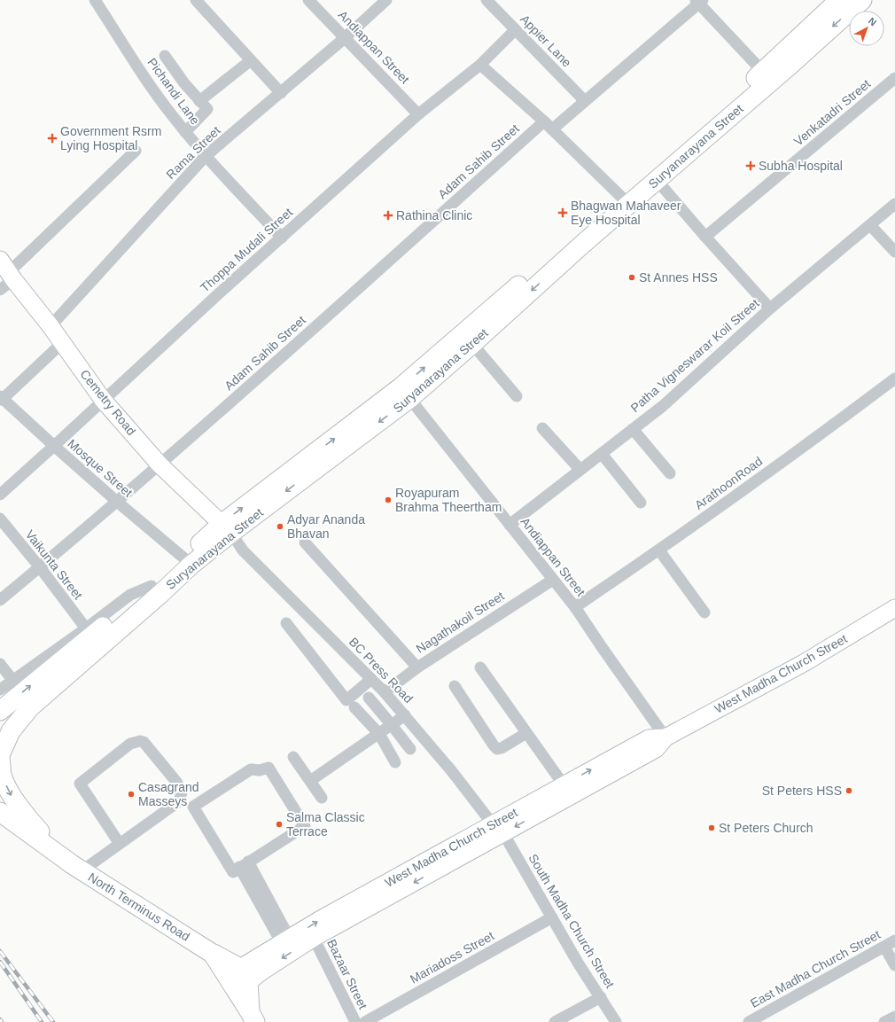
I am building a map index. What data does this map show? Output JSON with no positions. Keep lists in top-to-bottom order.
{
  "streets": {
    "main road": [
      "Suryanarayana Street",
      "Cemetry Road",
      "West Madha Church Street",
      "North Terminus Road"
    ],
    "street": [
      "Appier Lane",
      "Andiappan Street",
      "Pichandi Lane",
      "Venkatadri Street",
      "Rama Street",
      "Adam Sahib Street",
      "Thoppa Mudali Street",
      "Patha Vigneswarar Koil Street",
      "Mosque Street",
      "ArathoonRoad",
      "Vaikunta Street",
      "Nagathakoil Street",
      "BC Press Road",
      "South Madha Church Street",
      "Mariadoss Street",
      "East Madha Church Street",
      "Bazaar Street"
    ]
  },
  "crossings": [
    ["Appier Lane", "Adam Sahib Street"],
    ["Appier Lane", "Thoppa Mudali Street"],
    ["Andiappan Street", "Suryanarayana Street"],
    ["Andiappan Street", "Rama Street"],
    ["Andiappan Street", "Thoppa Mudali Street"],
    ["Andiappan Street", "Patha Vigneswarar Koil Street"],
    ["Andiappan Street", "ArathoonRoad"],
    ["Andiappan Street", "Nagathakoil Street"],
    ["Andiappan Street", "West Madha Church Street"],
    ["Pichandi Lane", "Rama Street"],
    ["Pichandi Lane", "Thoppa Mudali Street"],
    ["Suryanarayana Street", "Cemetry Road"],
    ["Suryanarayana Street", "Mosque Street"],
    ["Suryanarayana Street", "BC Press Road"],
    ["Rama Street", "Cemetry Road"],
    ["Adam Sahib Street", "Cemetry Road"],
    ["Adam Sahib Street", "Mosque Street"],
    ["Adam Sahib Street", "Vaikunta Street"],
    ["Thoppa Mudali Street", "Cemetry Road"],
    ["Thoppa Mudali Street", "Mosque Street"],
    ["Cemetry Road", "BC Press Road"],
    ["Nagathakoil Street", "BC Press Road"],
    ["BC Press Road", "West Madha Church Street"],
    ["BC Press Road", "South Madha Church Street"],
    ["West Madha Church Street", "South Madha Church Street"],
    ["West Madha Church Street", "Bazaar Street"],
    ["South Madha Church Street", "Mariadoss Street"]
  ],
  "places": {
    "health": [
      "Government Rsrm Lying Hospital",
      "Subha Hospital",
      "Bhagwan Mahaveer Eye Hospital",
      "Rathina Clinic"
    ],
    "other": [
      "St Annes HSS",
      "Royapuram Brahma Theertham",
      "Adyar Ananda Bhavan",
      "St Peters HSS",
      "Casagrand Masseys",
      "Salma Classic Terrace",
      "St Peters Church"
    ]
  },
  "north": "top right"
}
